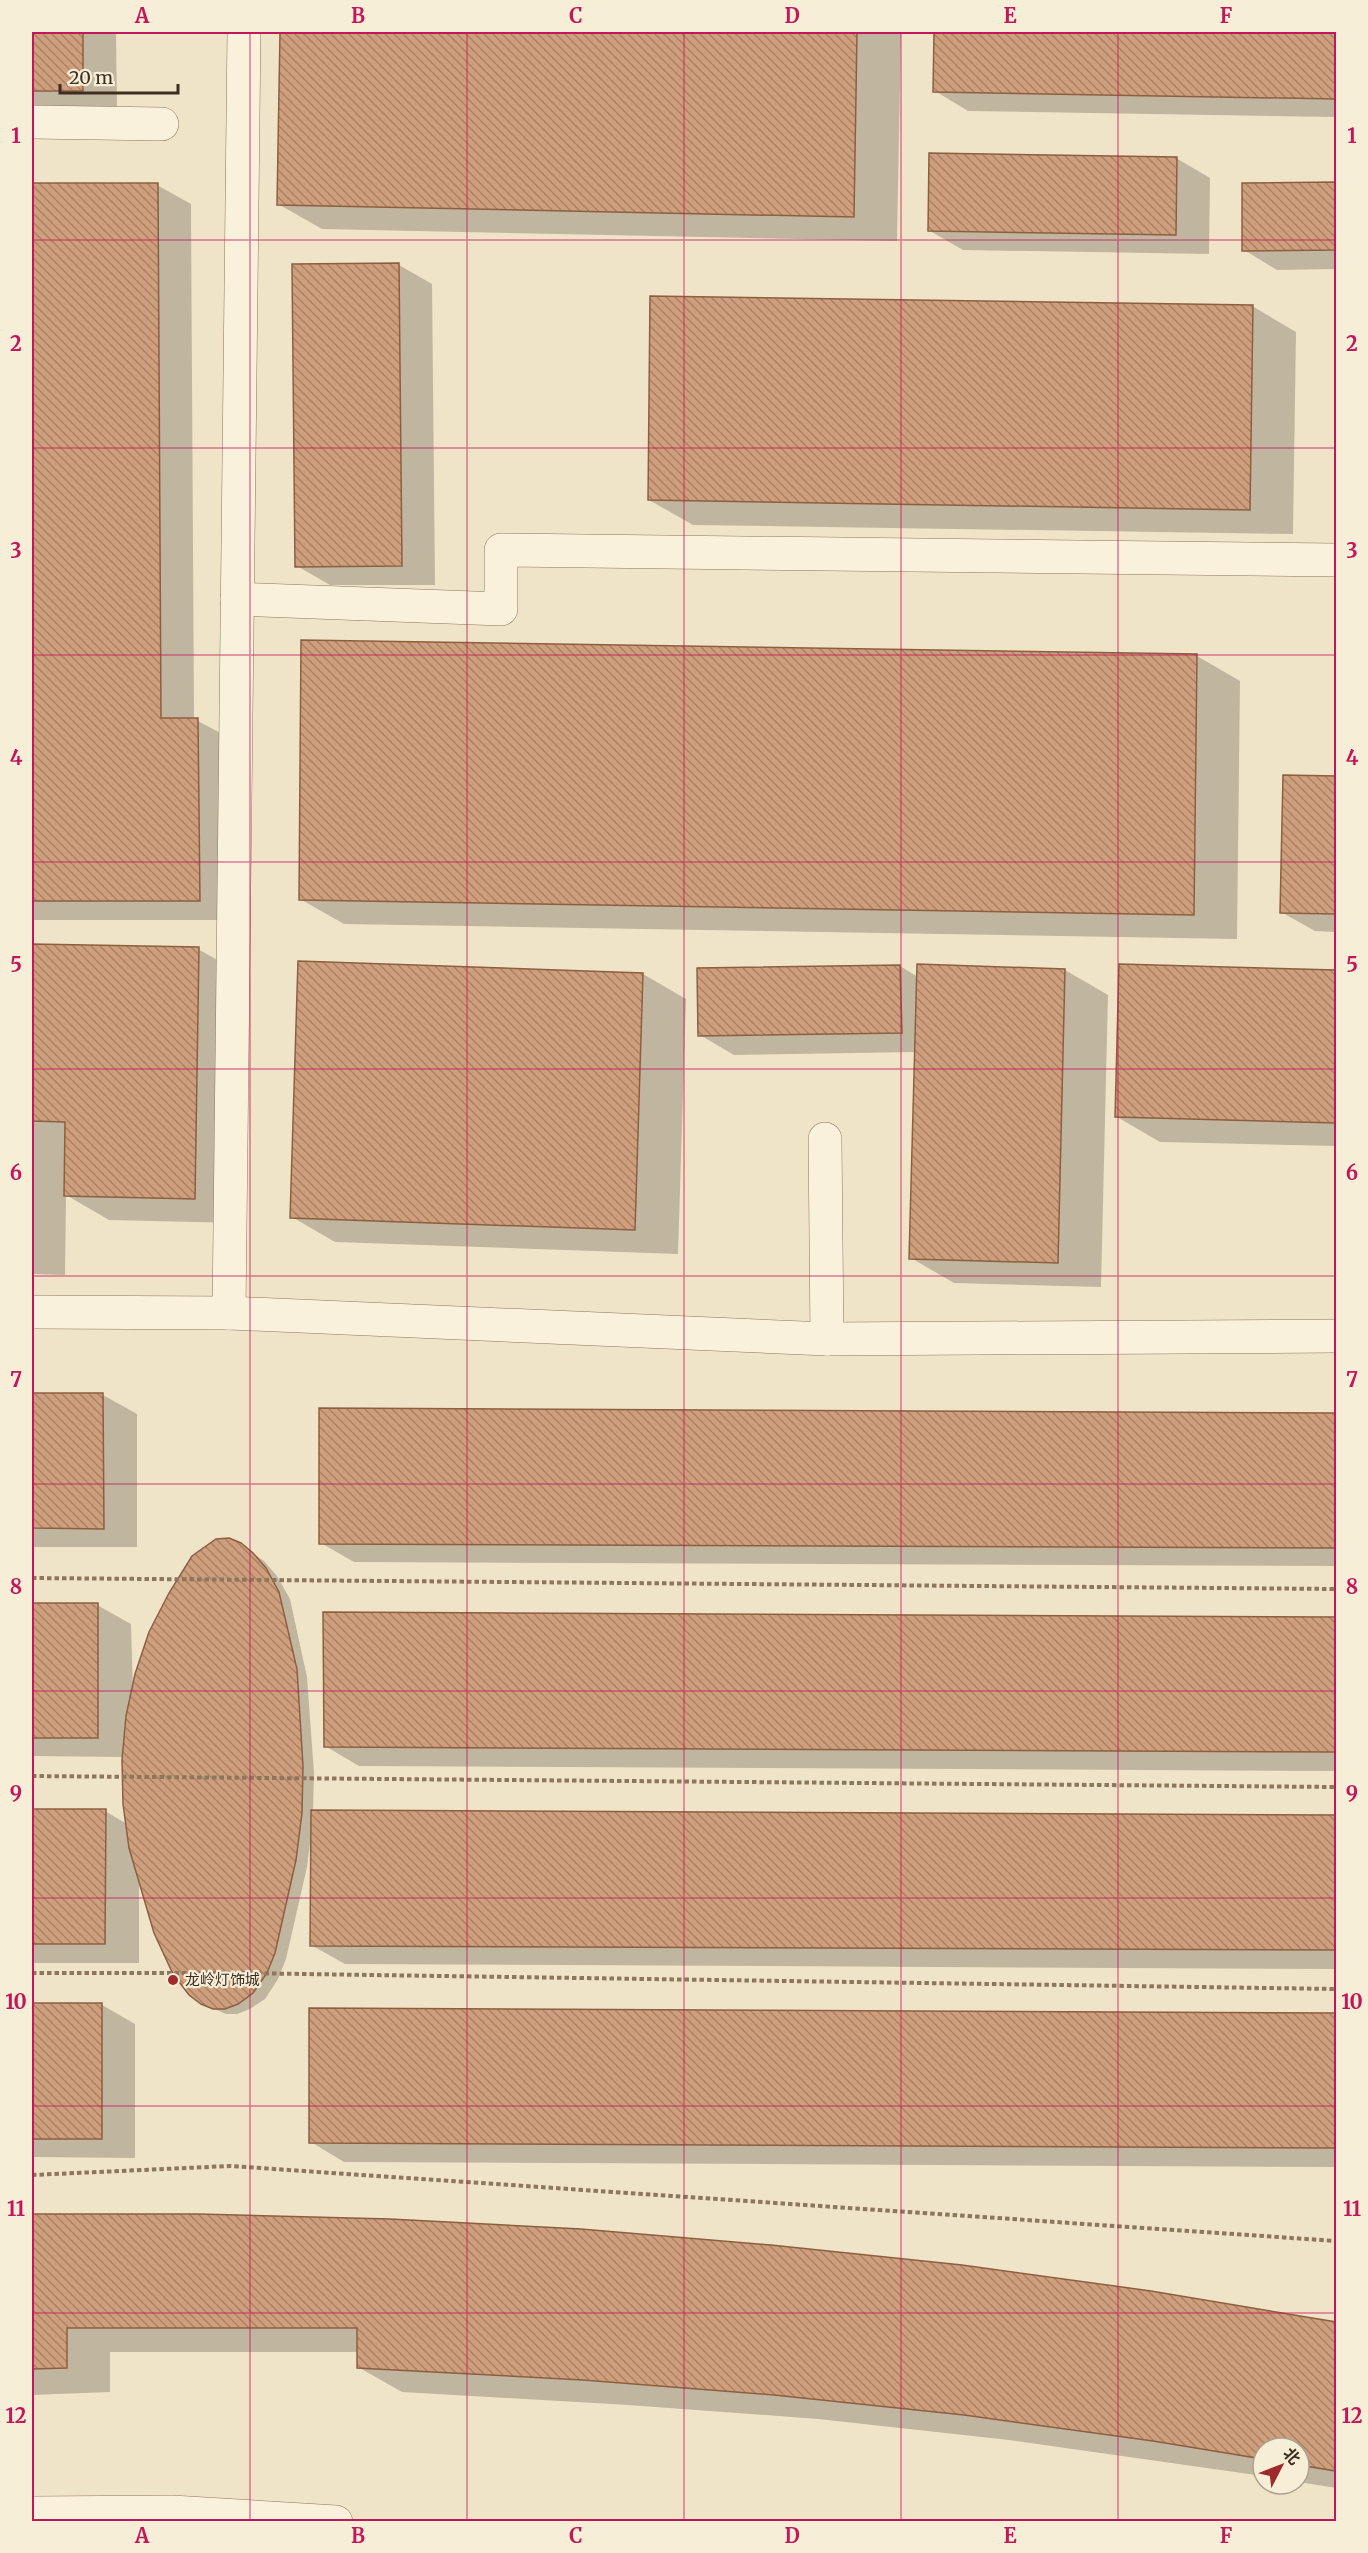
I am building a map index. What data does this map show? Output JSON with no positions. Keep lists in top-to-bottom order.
{
  "places": ["龙岭灯饰城"],
  "scale_bar": "20 m",
  "north": "top right",
  "grid": {
    "columns": [
      "A",
      "B",
      "C",
      "D",
      "E",
      "F"
    ],
    "rows": [
      "1",
      "2",
      "3",
      "4",
      "5",
      "6",
      "7",
      "8",
      "9",
      "10",
      "11",
      "12"
    ]
  }
}
